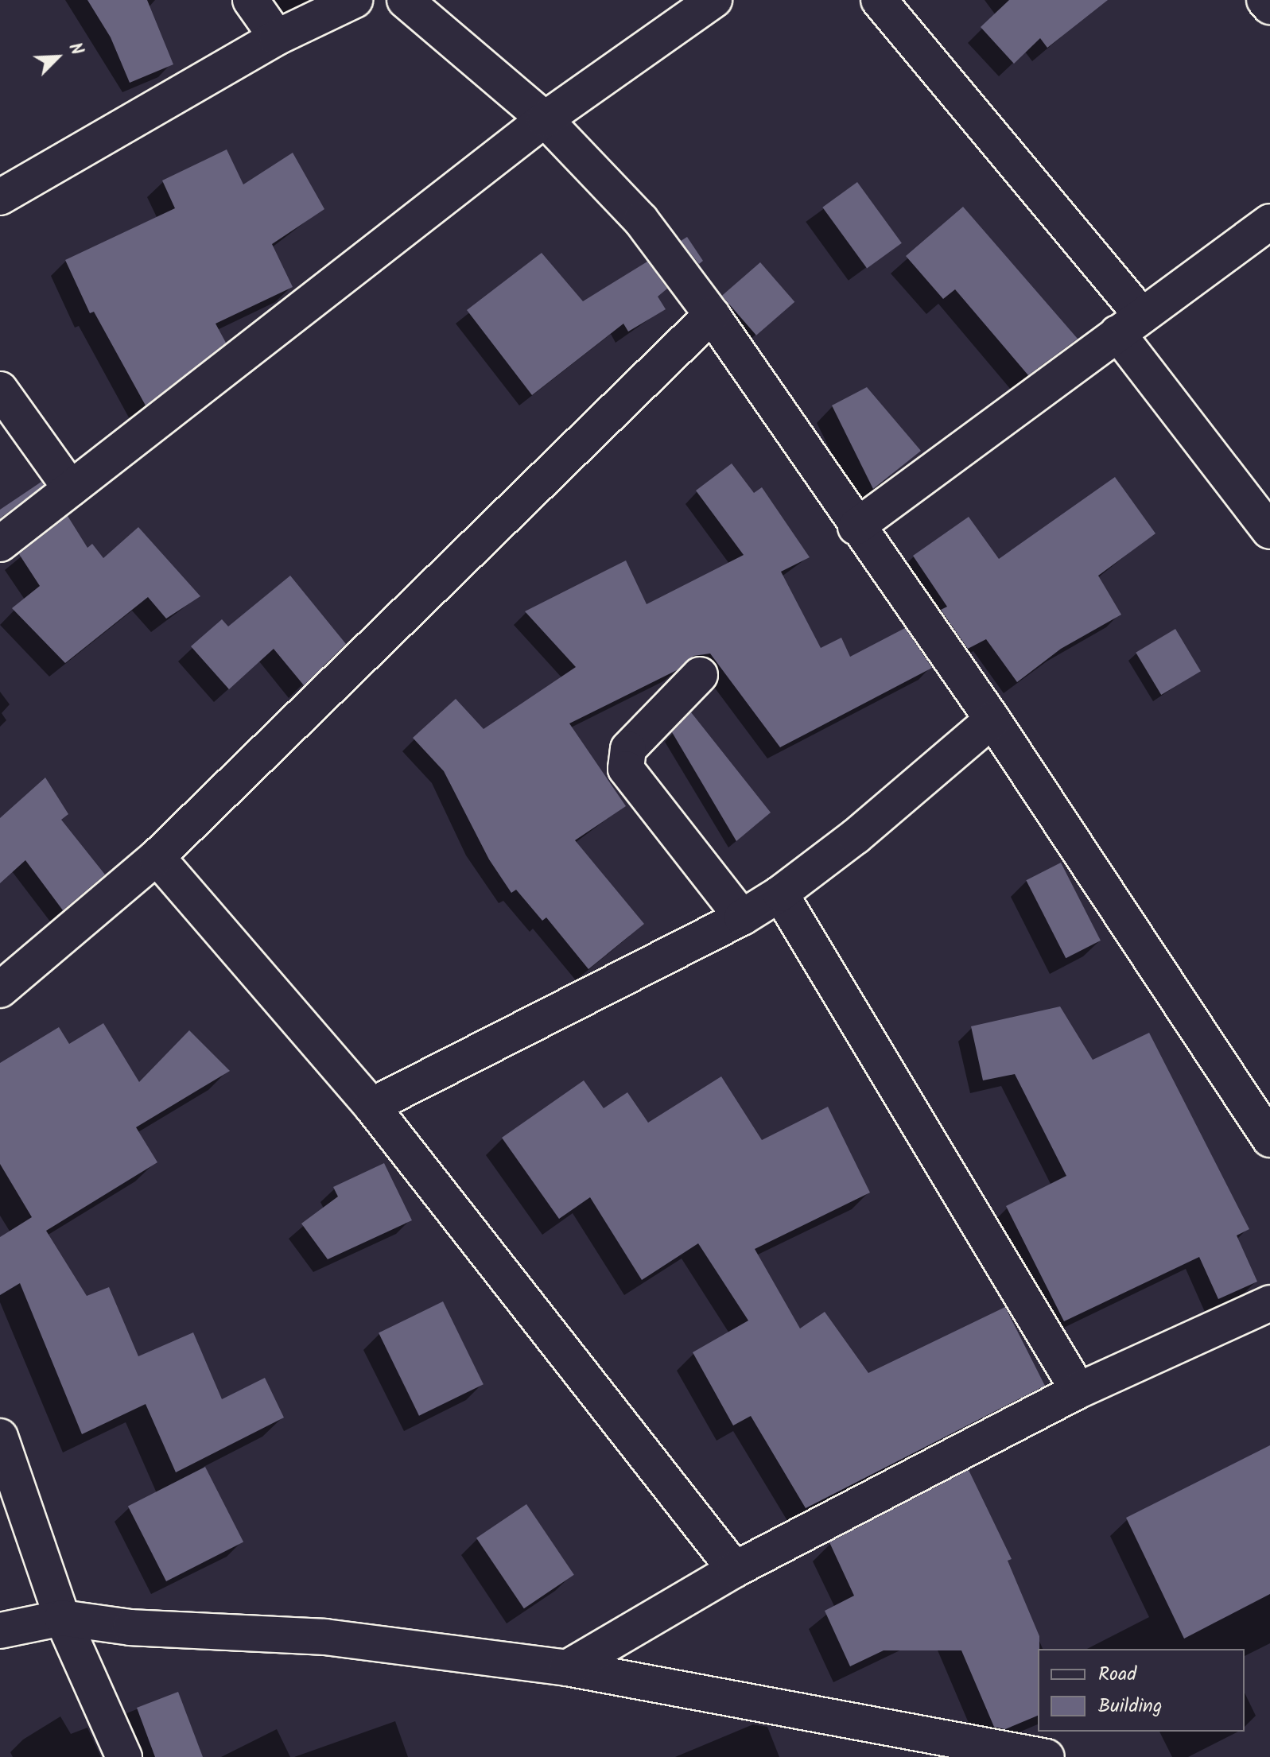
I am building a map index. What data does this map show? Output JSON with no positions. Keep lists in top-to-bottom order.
{
  "legend": ["Road", "Building"],
  "north": "top right"
}
